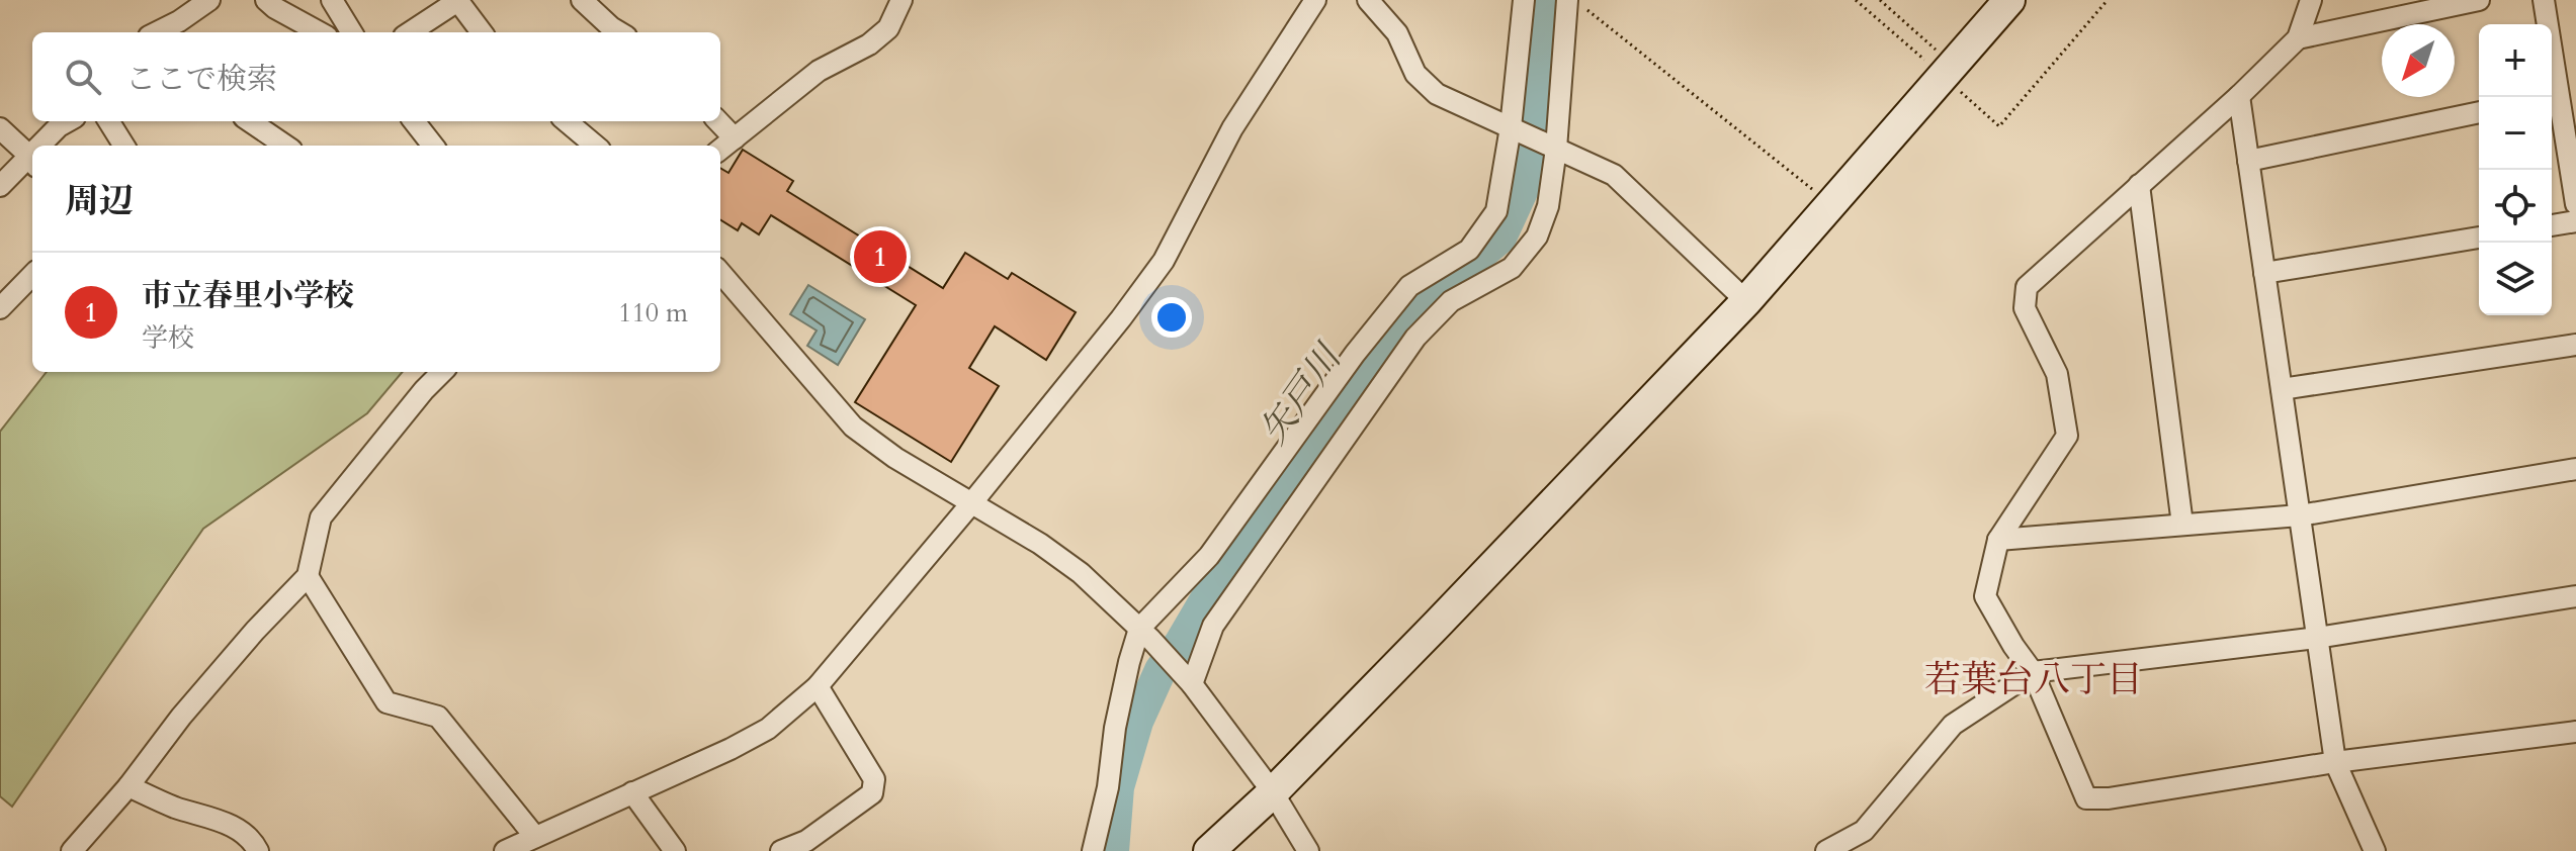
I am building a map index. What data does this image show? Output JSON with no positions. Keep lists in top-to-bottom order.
{
  "districts": ["若葉台八丁目"],
  "water": ["矢戸川"],
  "north": "bottom left",
  "page": {
    "map_buttons": ["+", "−"],
    "search": "ここで検索",
    "heading": "周辺",
    "pins": "1",
    "list": [
      {
        "mark": "1",
        "name": "市立春里小学校",
        "note": "学校",
        "value": "110 m"
      }
    ]
  }
}
